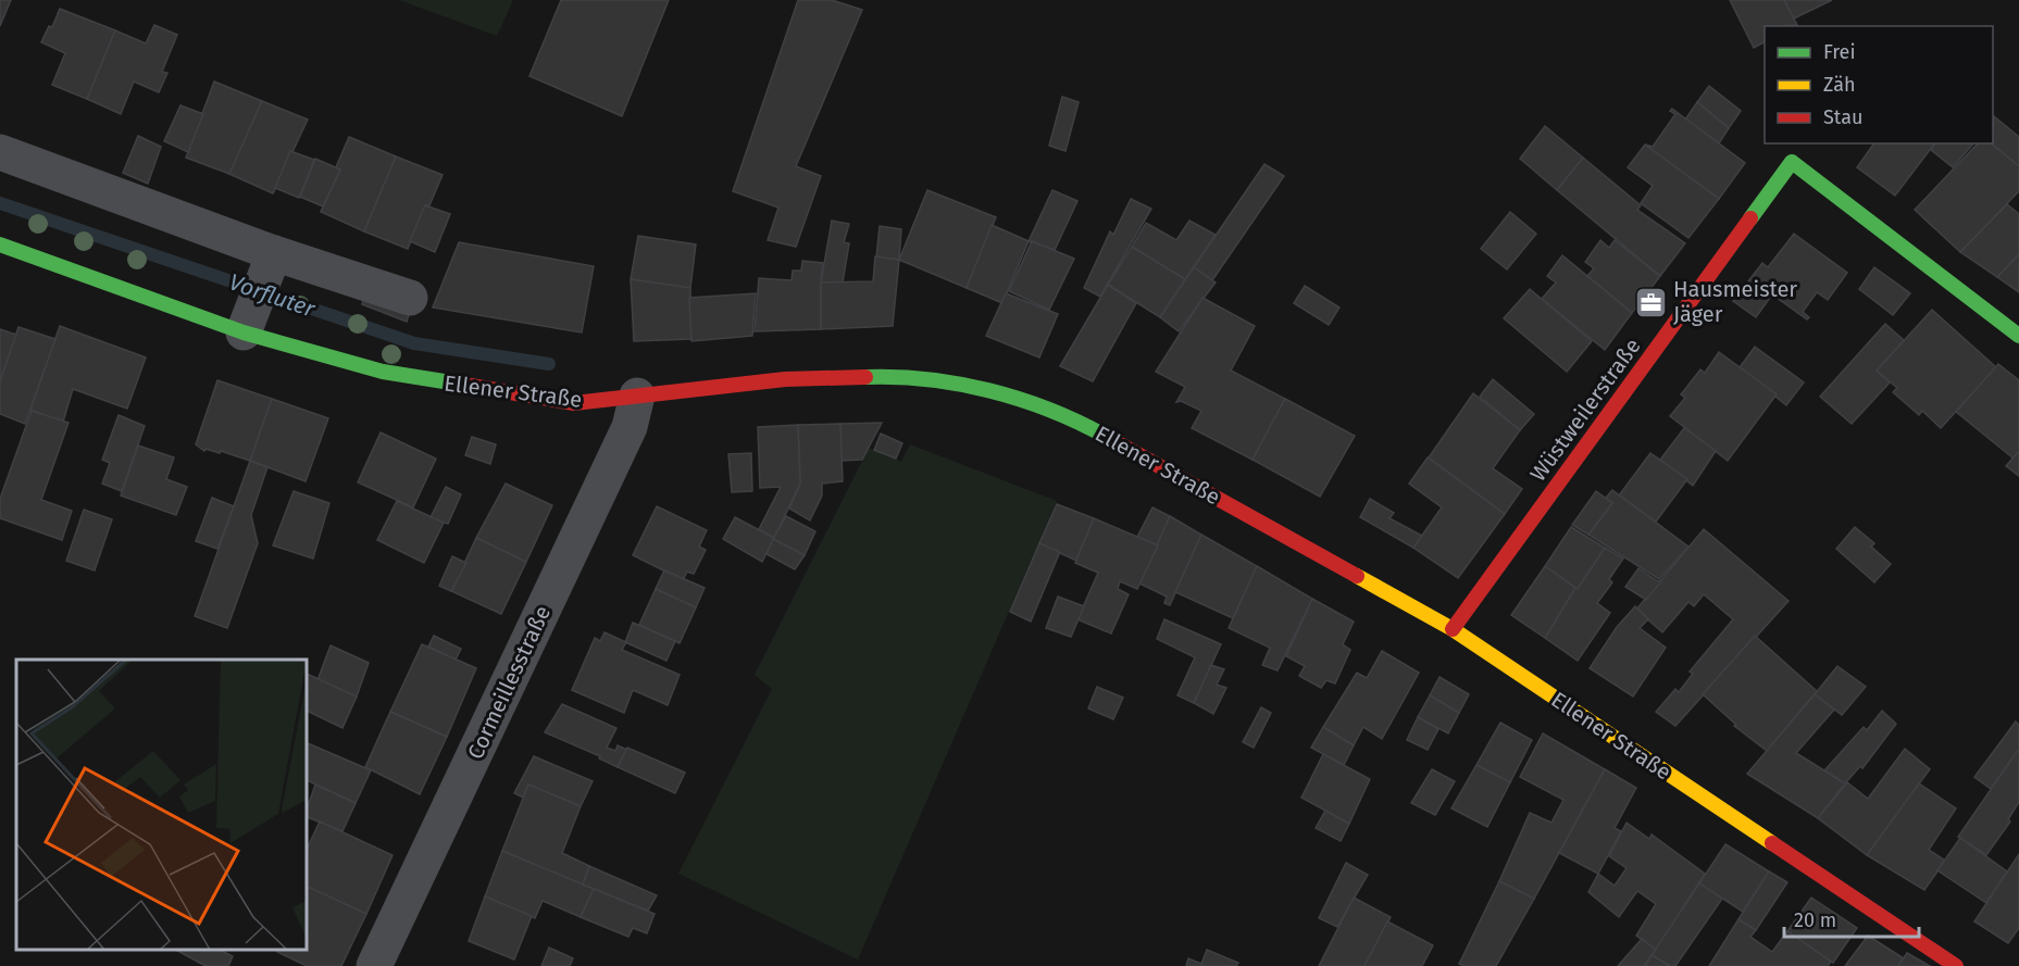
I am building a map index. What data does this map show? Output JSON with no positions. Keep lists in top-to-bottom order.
{
  "streets": {
    "street": ["Ellener Straße", "Wüstweilerstraße", "Cormeillesstraße"]
  },
  "crossings": [
    ["Ellener Straße", "Wüstweilerstraße"],
    ["Ellener Straße", "Cormeillesstraße"]
  ],
  "water": ["Vorfluter"],
  "places": {
    "office": ["Hausmeister Jäger"]
  },
  "legend": ["Frei", "Zäh", "Stau"],
  "scale_bar": "20 m"
}
